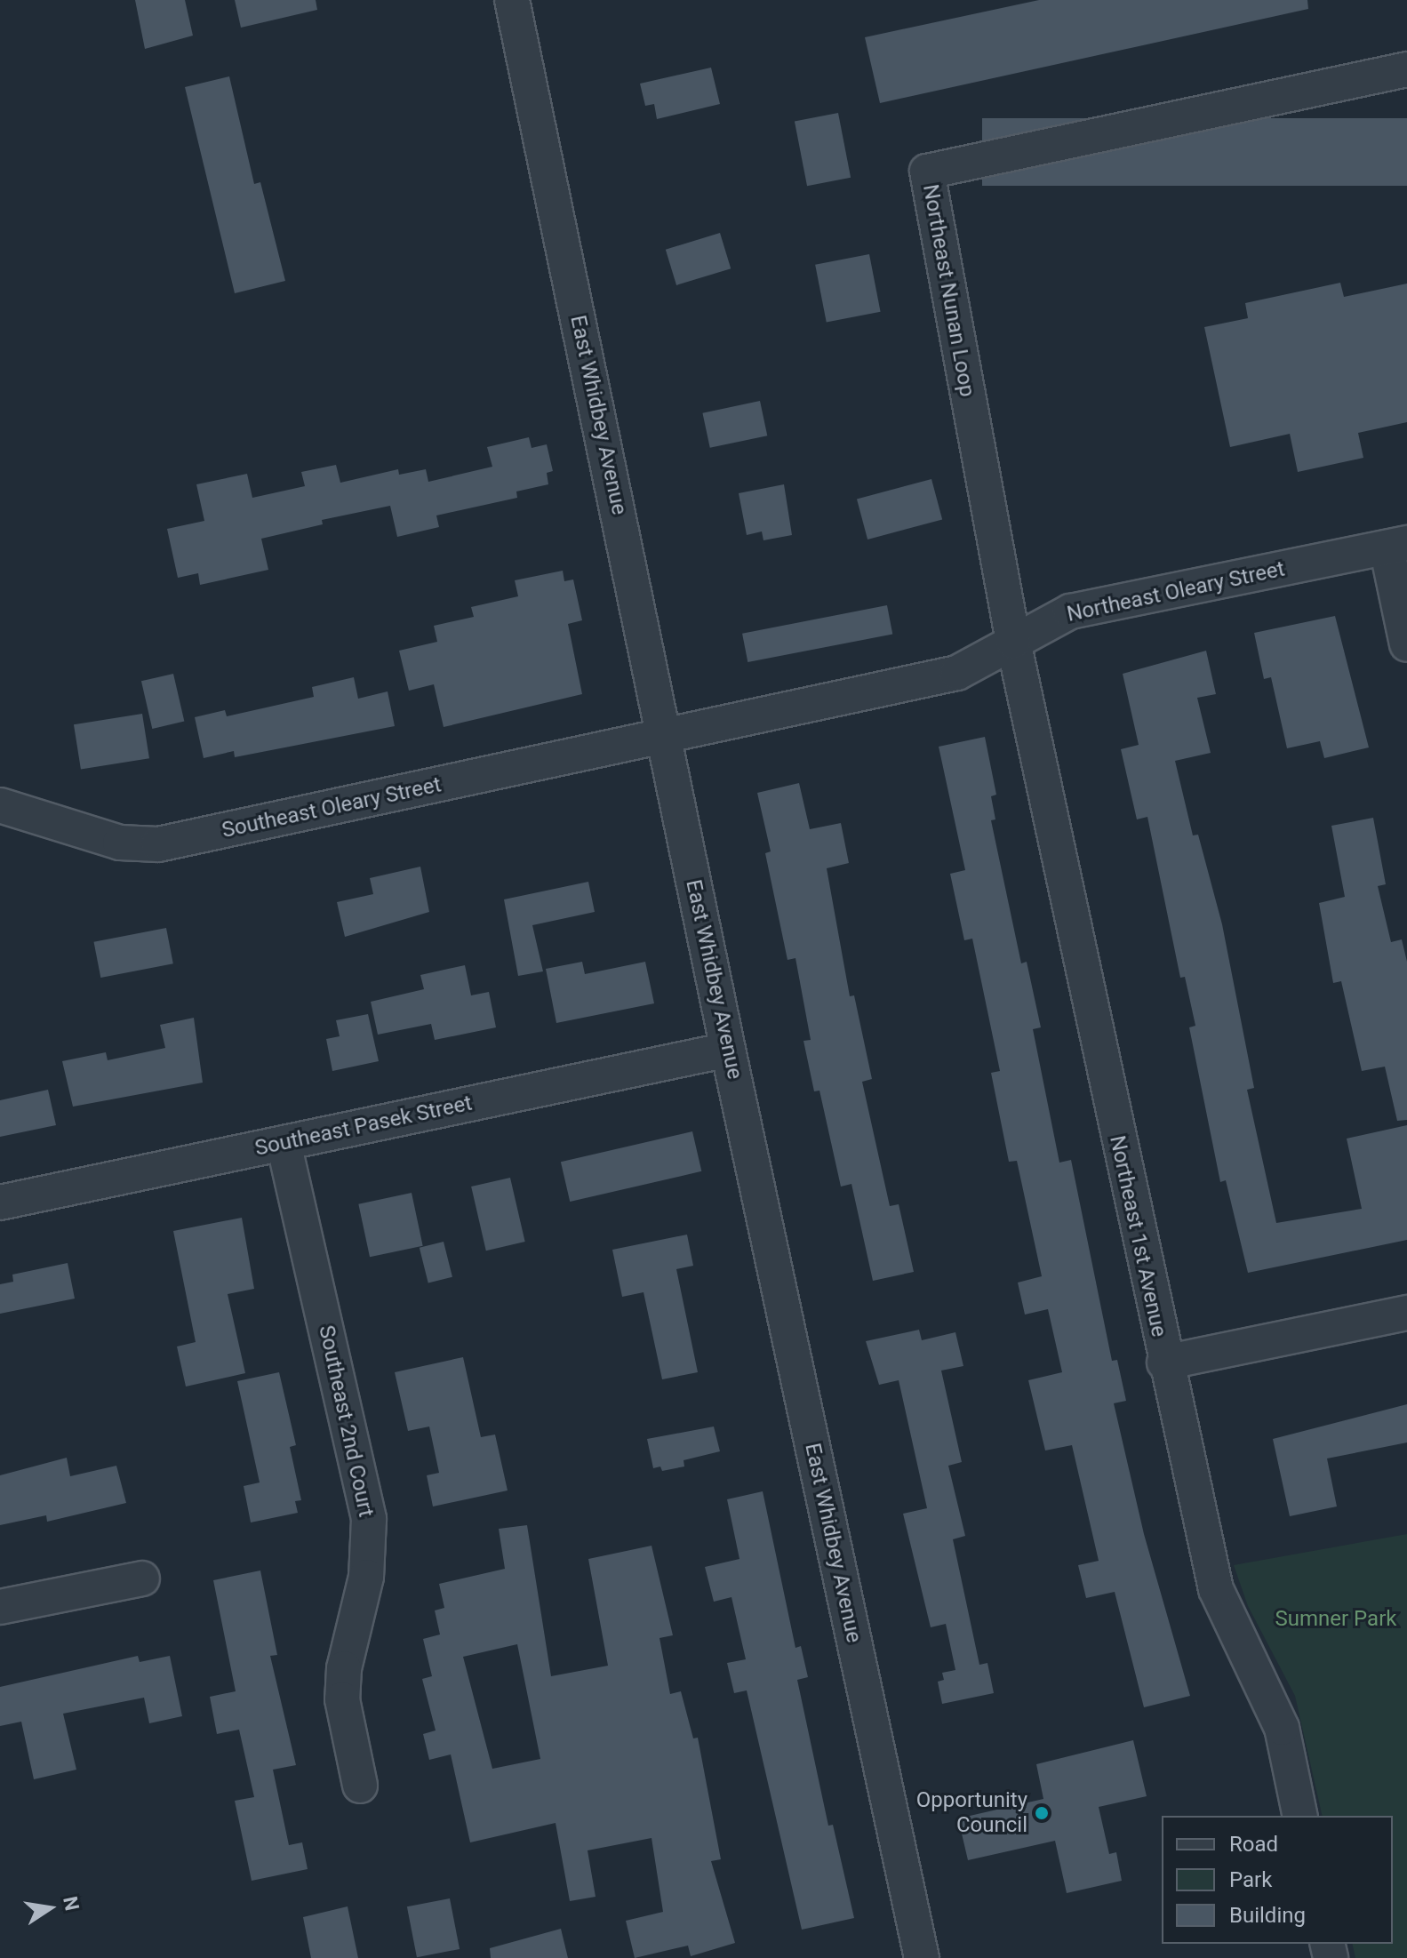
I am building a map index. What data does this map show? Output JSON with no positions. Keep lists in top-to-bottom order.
{
  "streets": {
    "street": [
      "Northeast Nunan Loop",
      "East Whidbey Avenue",
      "Northeast Oleary Street",
      "Southeast Oleary Street",
      "Southeast Pasek Street",
      "Northeast 1st Avenue",
      "Southeast 2nd Court"
    ]
  },
  "crossings": [
    ["Northeast Nunan Loop", "Northeast Oleary Street"],
    ["Northeast Nunan Loop", "Northeast 1st Avenue"],
    ["East Whidbey Avenue", "Northeast Oleary Street"],
    ["East Whidbey Avenue", "Southeast Oleary Street"],
    ["East Whidbey Avenue", "Southeast Pasek Street"],
    ["Northeast Oleary Street", "Southeast Oleary Street"],
    ["Northeast Oleary Street", "Northeast 1st Avenue"],
    ["Southeast Pasek Street", "Southeast 2nd Court"]
  ],
  "parks": ["Sumner Park"],
  "places": ["Opportunity Council"],
  "legend": ["Road", "Park", "Building"],
  "north": "right"
}
